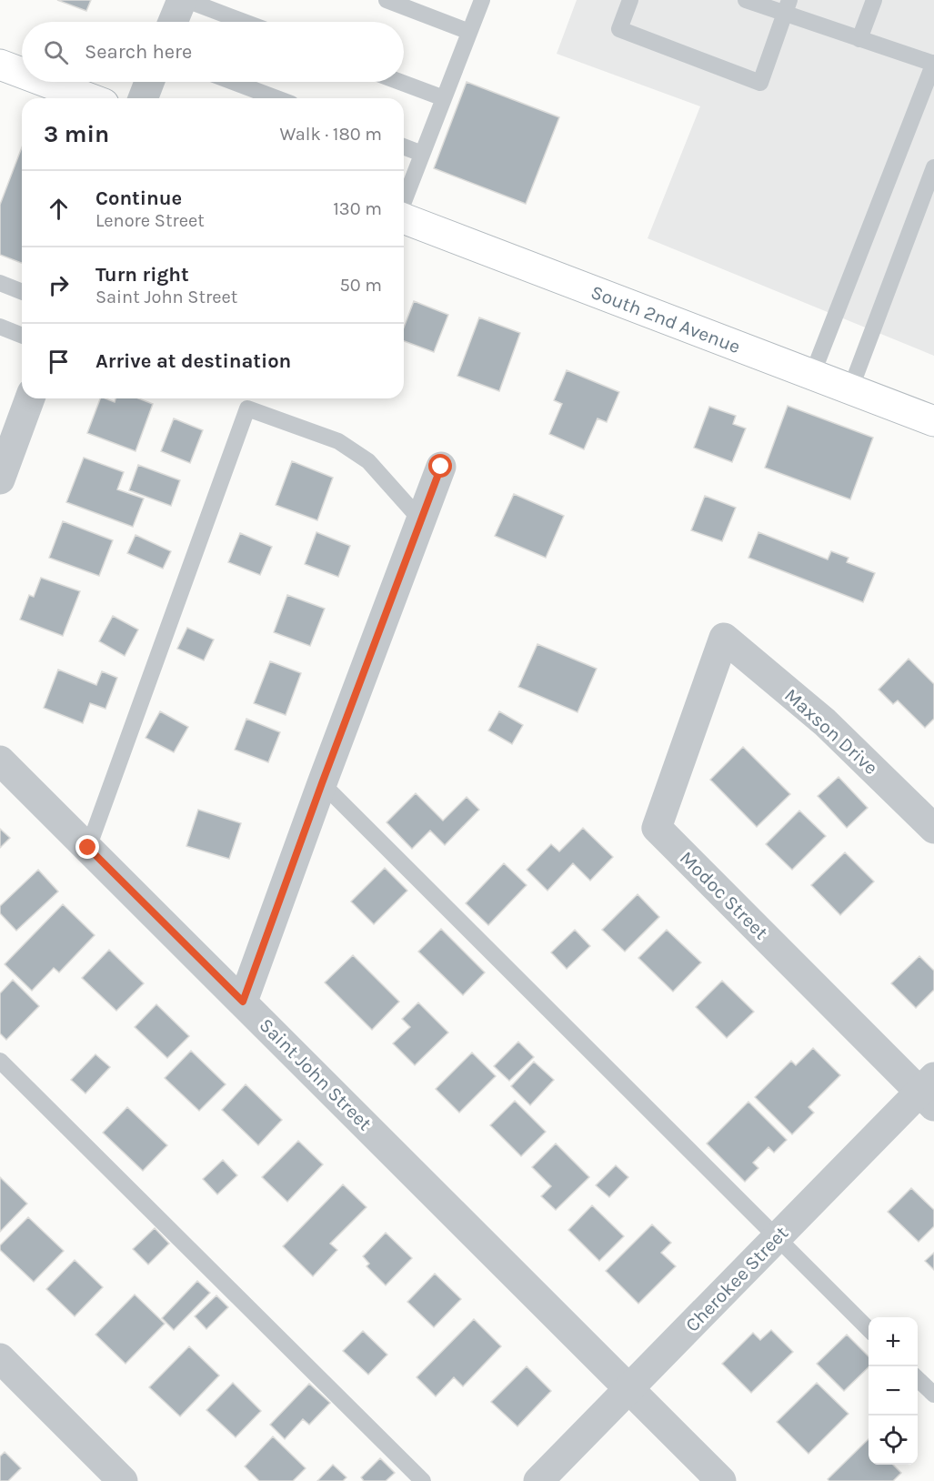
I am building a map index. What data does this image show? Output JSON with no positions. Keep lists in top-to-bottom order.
{
  "streets": {
    "main road": ["South 2nd Avenue"],
    "street": [
      "Maxson Drive",
      "Modoc Street",
      "Saint John Street",
      "Cherokee Street"
    ]
  },
  "crossings": [
    ["Maxson Drive", "Modoc Street"],
    ["Modoc Street", "Cherokee Street"],
    ["Saint John Street", "Cherokee Street"]
  ],
  "page": {
    "search": "Search here",
    "heading": ["3 min", "Walk · 180 m"],
    "list": [
      ["Continue", "Lenore Street", "130 m"],
      ["Turn right", "Saint John Street", "50 m"],
      "Arrive at destination"
    ],
    "map_buttons": ["+", "−"]
  }
}
